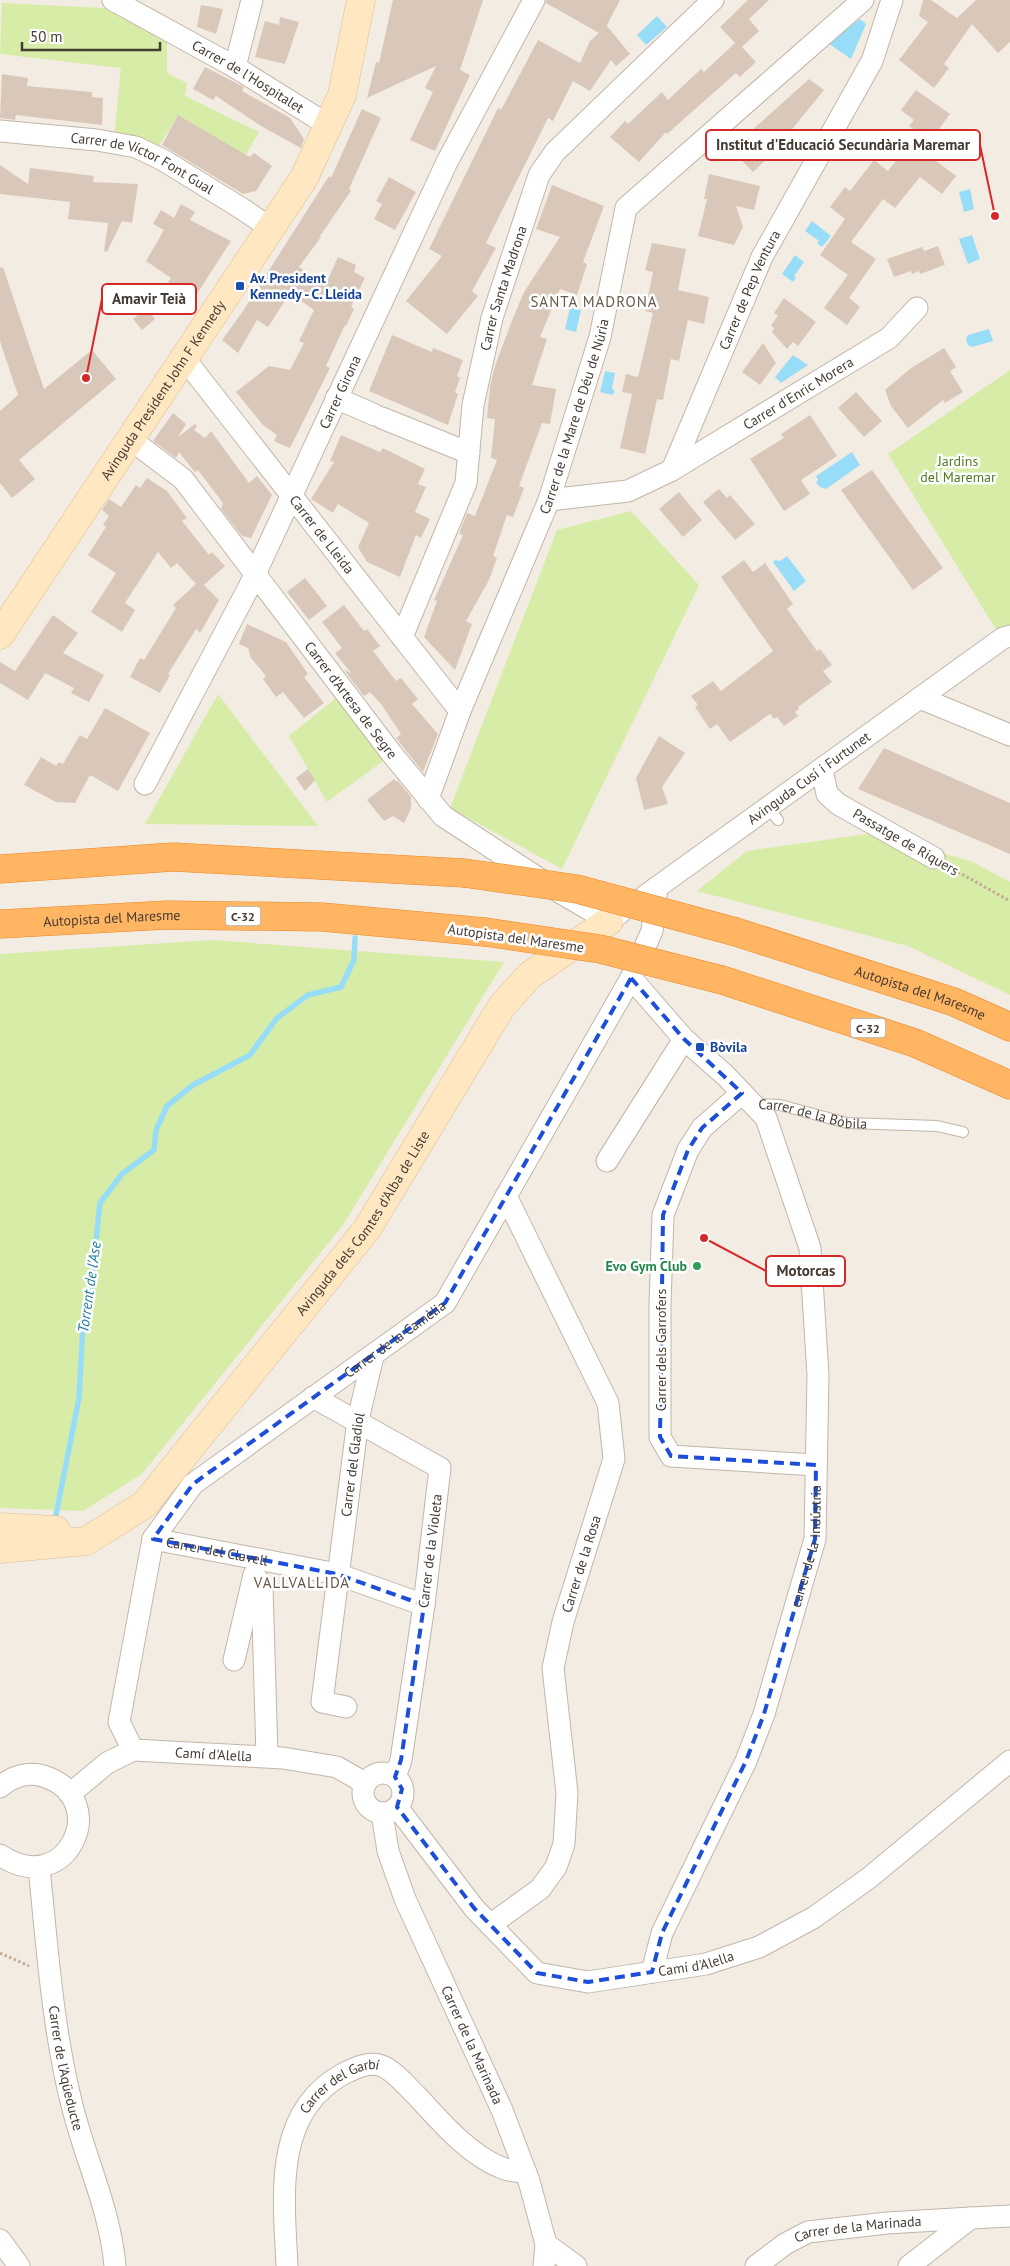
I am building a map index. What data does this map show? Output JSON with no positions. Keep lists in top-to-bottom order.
{
  "streets": {
    "highway": ["C-32", "Autopista del Maresme"],
    "street": [
      "Carrer de l'Hospitalet",
      "Carrer de Víctor Font Gual",
      "Carrer Santa Madrona",
      "Carrer de Pep Ventura",
      "Avinguda President John F Kennedy",
      "Carrer Girona",
      "Carrer d'Enric Morera",
      "Carrer de la Mare de Déu de Núria",
      "Carrer de Lleida",
      "Carrer d'Artesa de Segre",
      "Avinguda Cusí i Furtunet",
      "Passatge de Riquers",
      "Carrer de la Bòbila",
      "Avinguda dels Comtes d'Alba de Liste",
      "Carrer de la Camèlia",
      "Carrer dels Garrofers",
      "Carrer del Gladiol",
      "carrer de la Indústria",
      "Carrer del Clavell",
      "Carrer de la Violeta",
      "Carrer de la Rosa",
      "Camí d'Alella",
      "Carrer de la Marinada",
      "Carrer de l'Aqüeducte",
      "Carrer del Garbí"
    ]
  },
  "crossings": [
    ["Carrer de l'Hospitalet", "Avinguda President John F Kennedy"],
    ["Carrer de Víctor Font Gual", "Avinguda President John F Kennedy"],
    ["Carrer Santa Madrona", "Carrer de Lleida"],
    ["Carrer de Pep Ventura", "Carrer d'Enric Morera"],
    ["Avinguda President John F Kennedy", "Carrer de Lleida"],
    ["Avinguda President John F Kennedy", "Carrer d'Artesa de Segre"],
    ["Carrer Girona", "Carrer de Lleida"],
    ["Carrer Girona", "Carrer d'Artesa de Segre"],
    ["Carrer de la Mare de Déu de Núria", "Carrer de Lleida"],
    ["Carrer de la Mare de Déu de Núria", "Carrer d'Artesa de Segre"],
    ["Carrer d'Artesa de Segre", "Avinguda Cusí i Furtunet"],
    ["Carrer d'Artesa de Segre", "Avinguda dels Comtes d'Alba de Liste"],
    ["Avinguda Cusí i Furtunet", "Passatge de Riquers"],
    ["Avinguda Cusí i Furtunet", "Avinguda dels Comtes d'Alba de Liste"],
    ["Carrer de la Bòbila", "Carrer de la Camèlia"],
    ["Carrer de la Bòbila", "Carrer dels Garrofers"],
    ["Carrer de la Bòbila", "carrer de la Indústria"],
    ["Carrer de la Camèlia", "Carrer del Gladiol"],
    ["Carrer de la Camèlia", "Carrer del Clavell"],
    ["Carrer de la Camèlia", "Carrer de la Violeta"],
    ["Carrer de la Camèlia", "Carrer de la Rosa"],
    ["Carrer dels Garrofers", "carrer de la Indústria"],
    ["Carrer del Gladiol", "Carrer del Clavell"],
    ["Carrer del Gladiol", "Carrer de la Violeta"],
    ["carrer de la Indústria", "Camí d'Alella"],
    ["Carrer del Clavell", "Carrer de la Violeta"],
    ["Carrer de la Violeta", "Camí d'Alella"],
    ["Carrer de la Violeta", "Carrer de la Marinada"],
    ["Carrer de la Rosa", "Camí d'Alella"],
    ["Camí d'Alella", "Carrer de la Marinada"],
    ["Carrer de la Marinada", "Carrer del Garbí"]
  ],
  "districts": ["SANTA MADRONA", "VALLVALLIDA"],
  "water": ["Torrent de l'Ase"],
  "parks": ["Jardins del Maremar"],
  "places": {
    "other": [
      "Institut d'Educació Secundària Maremar",
      "Amavir Teià",
      "Motorcas",
      "Evo Gym Club"
    ],
    "transit": ["Av. President Kennedy - C. Lleida", "Bòvila"]
  },
  "scale_bar": "50 m"
}
